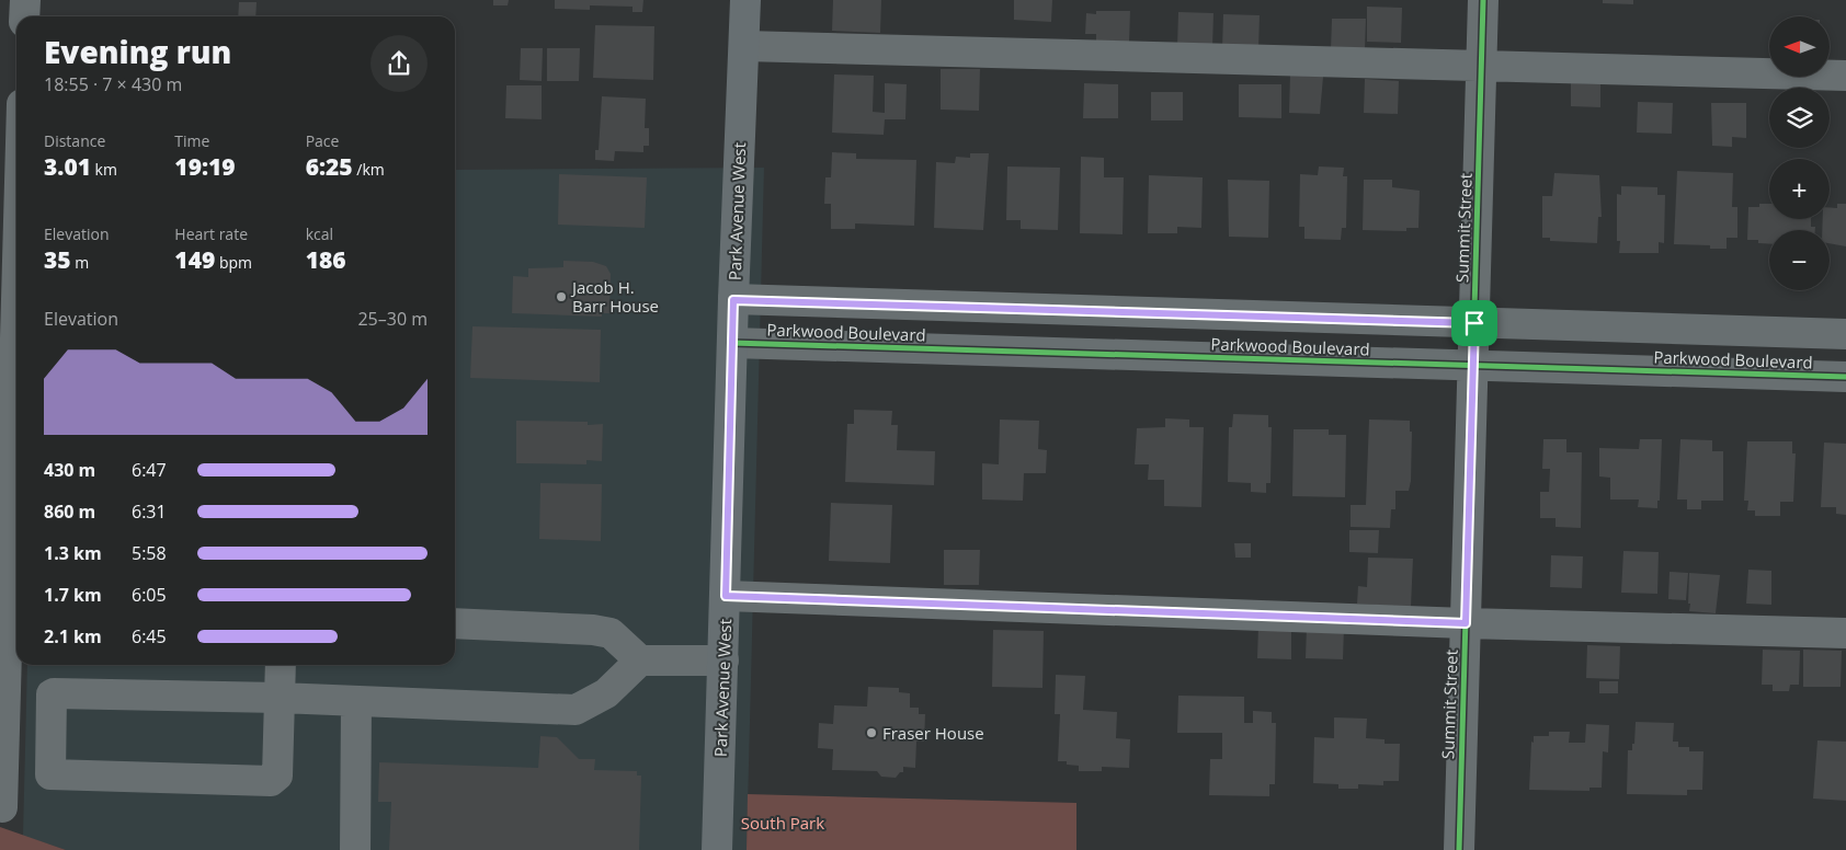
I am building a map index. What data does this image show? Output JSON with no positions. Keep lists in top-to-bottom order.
{
  "streets": {
    "main road": ["Park Avenue West"],
    "street": ["Summit Street", "Parkwood Boulevard"]
  },
  "crossings": [
    ["Park Avenue West", "Parkwood Boulevard"],
    ["Summit Street", "Parkwood Boulevard"]
  ],
  "parks": ["South Park"],
  "places": ["Jacob H. Barr House", "Fraser House"],
  "north": "left",
  "page": {
    "map_buttons": ["+", "−"],
    "heading": ["Evening run", "18:55 · 7 × 430 m"],
    "stats": [
      ["Distance", "3.01 km"],
      ["Time", "19:19"],
      ["Pace", "6:25 /km"],
      ["Elevation", "35 m"],
      ["Heart rate", "149 bpm"],
      ["kcal", "186"]
    ],
    "chart": ["Elevation", "25–30 m"],
    "list": [
      {
        "name": "430 m",
        "note": "6:47"
      },
      {
        "name": "860 m",
        "note": "6:31"
      },
      {
        "name": "1.3 km",
        "note": "5:58"
      },
      {
        "name": "1.7 km",
        "note": "6:05"
      },
      {
        "name": "2.1 km",
        "note": "6:45"
      }
    ]
  }
}
